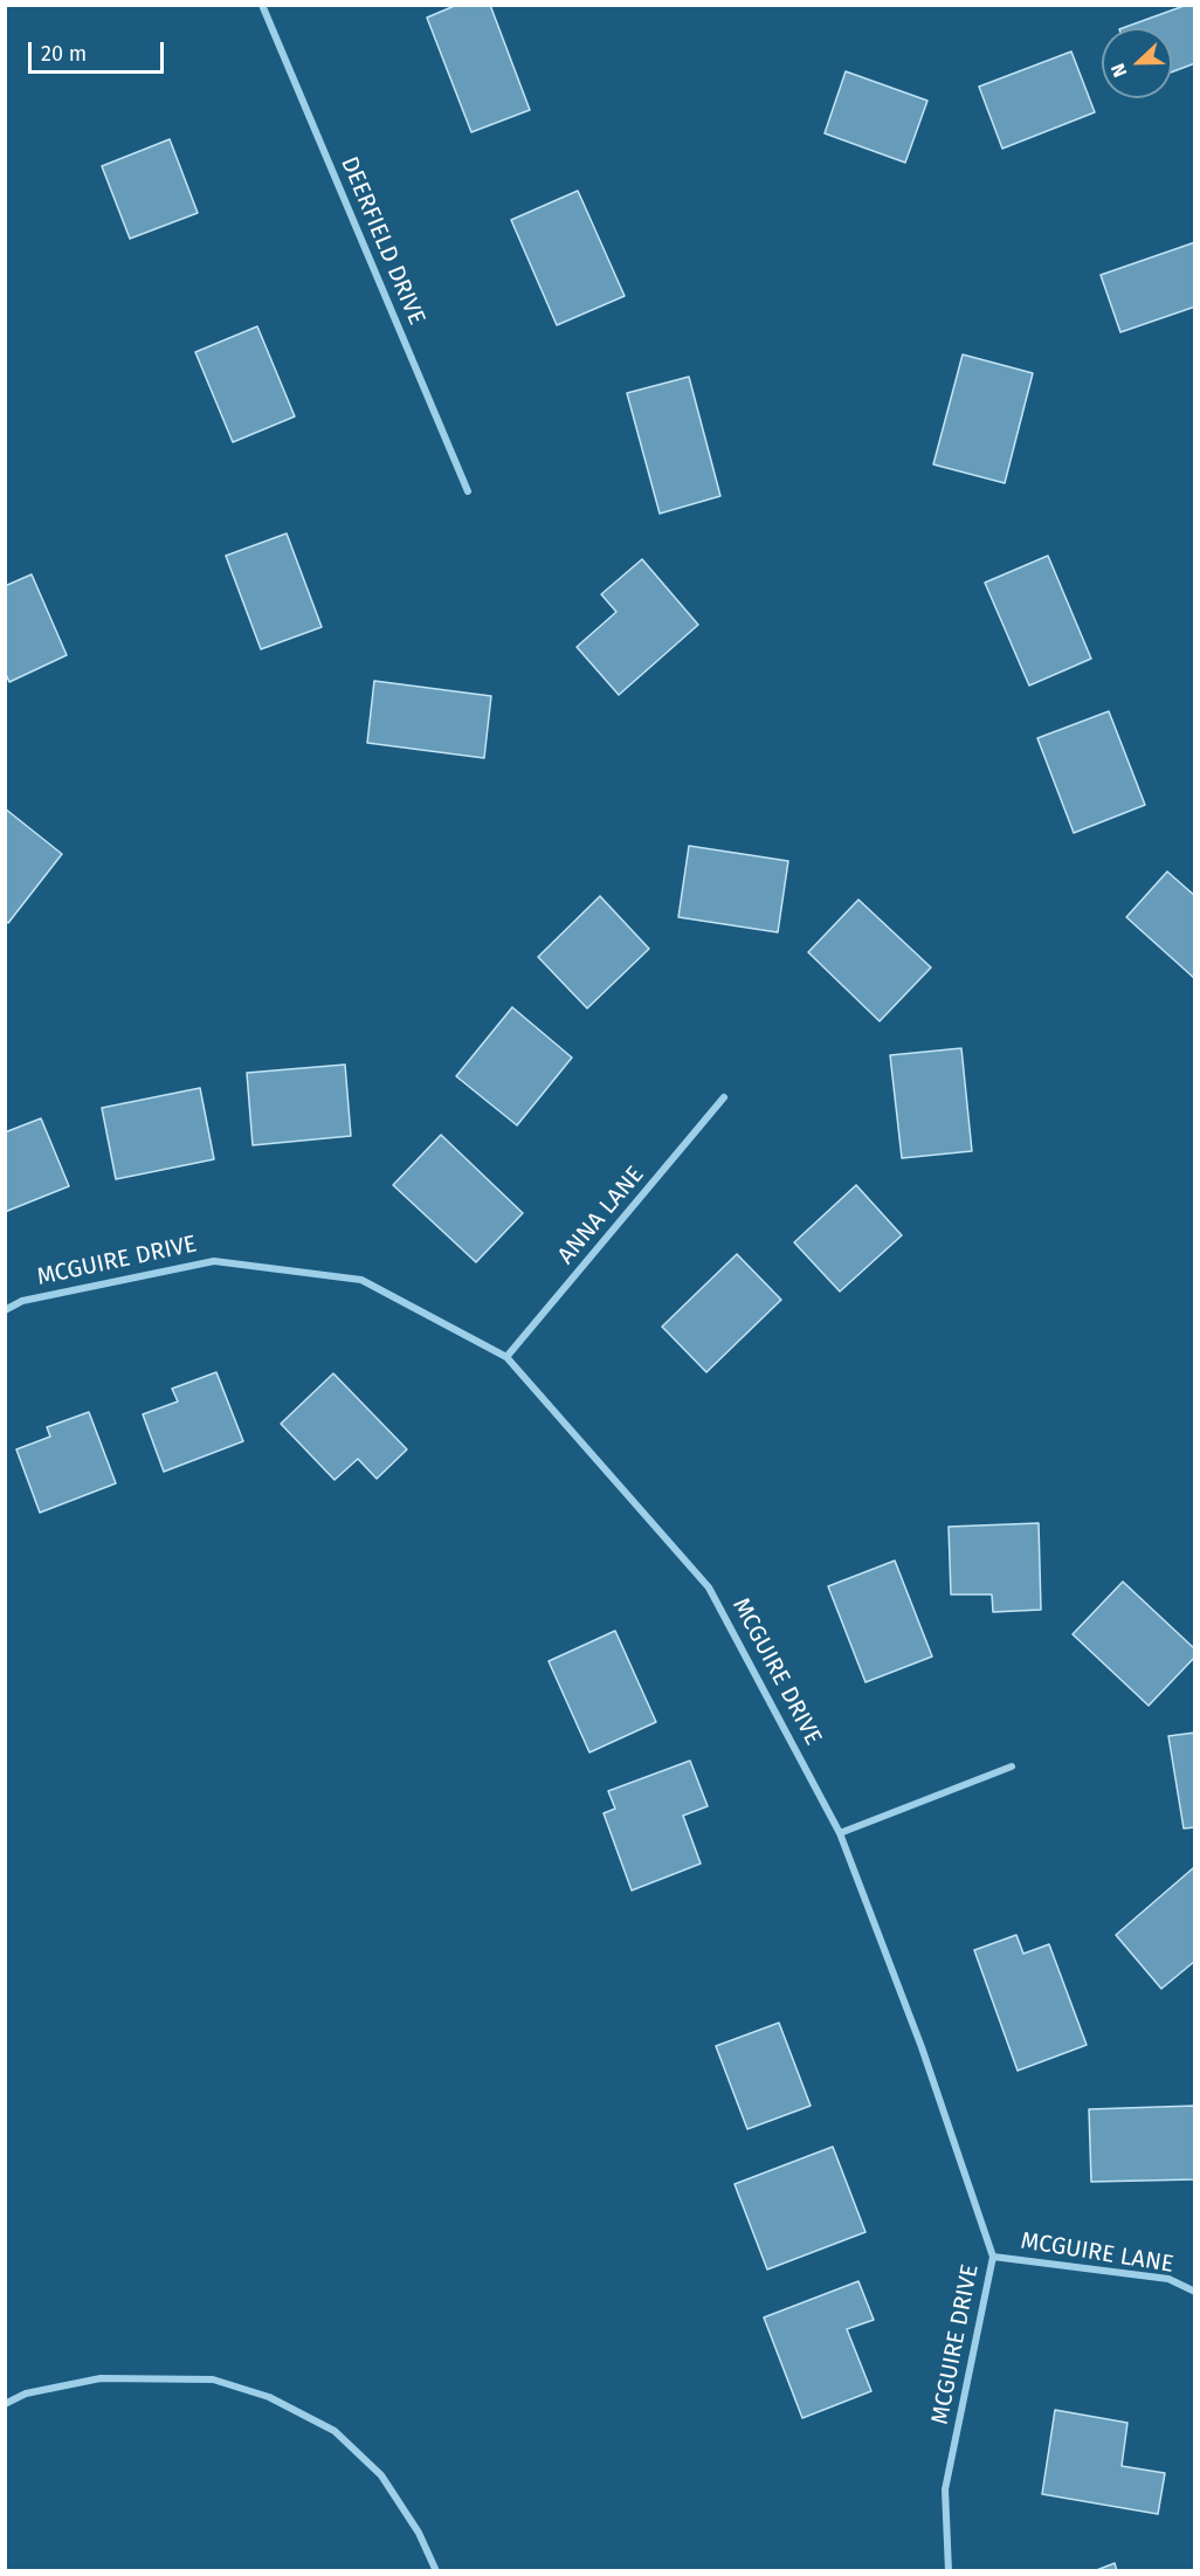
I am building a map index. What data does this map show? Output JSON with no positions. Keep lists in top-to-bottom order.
{
  "streets": {
    "street": [
      "DEERFIELD DRIVE",
      "ANNA LANE",
      "MCGUIRE DRIVE",
      "MCGUIRE LANE"
    ]
  },
  "crossings": [
    ["ANNA LANE", "MCGUIRE DRIVE"],
    ["MCGUIRE DRIVE", "MCGUIRE LANE"]
  ],
  "scale_bar": "20 m",
  "north": "left"
}
